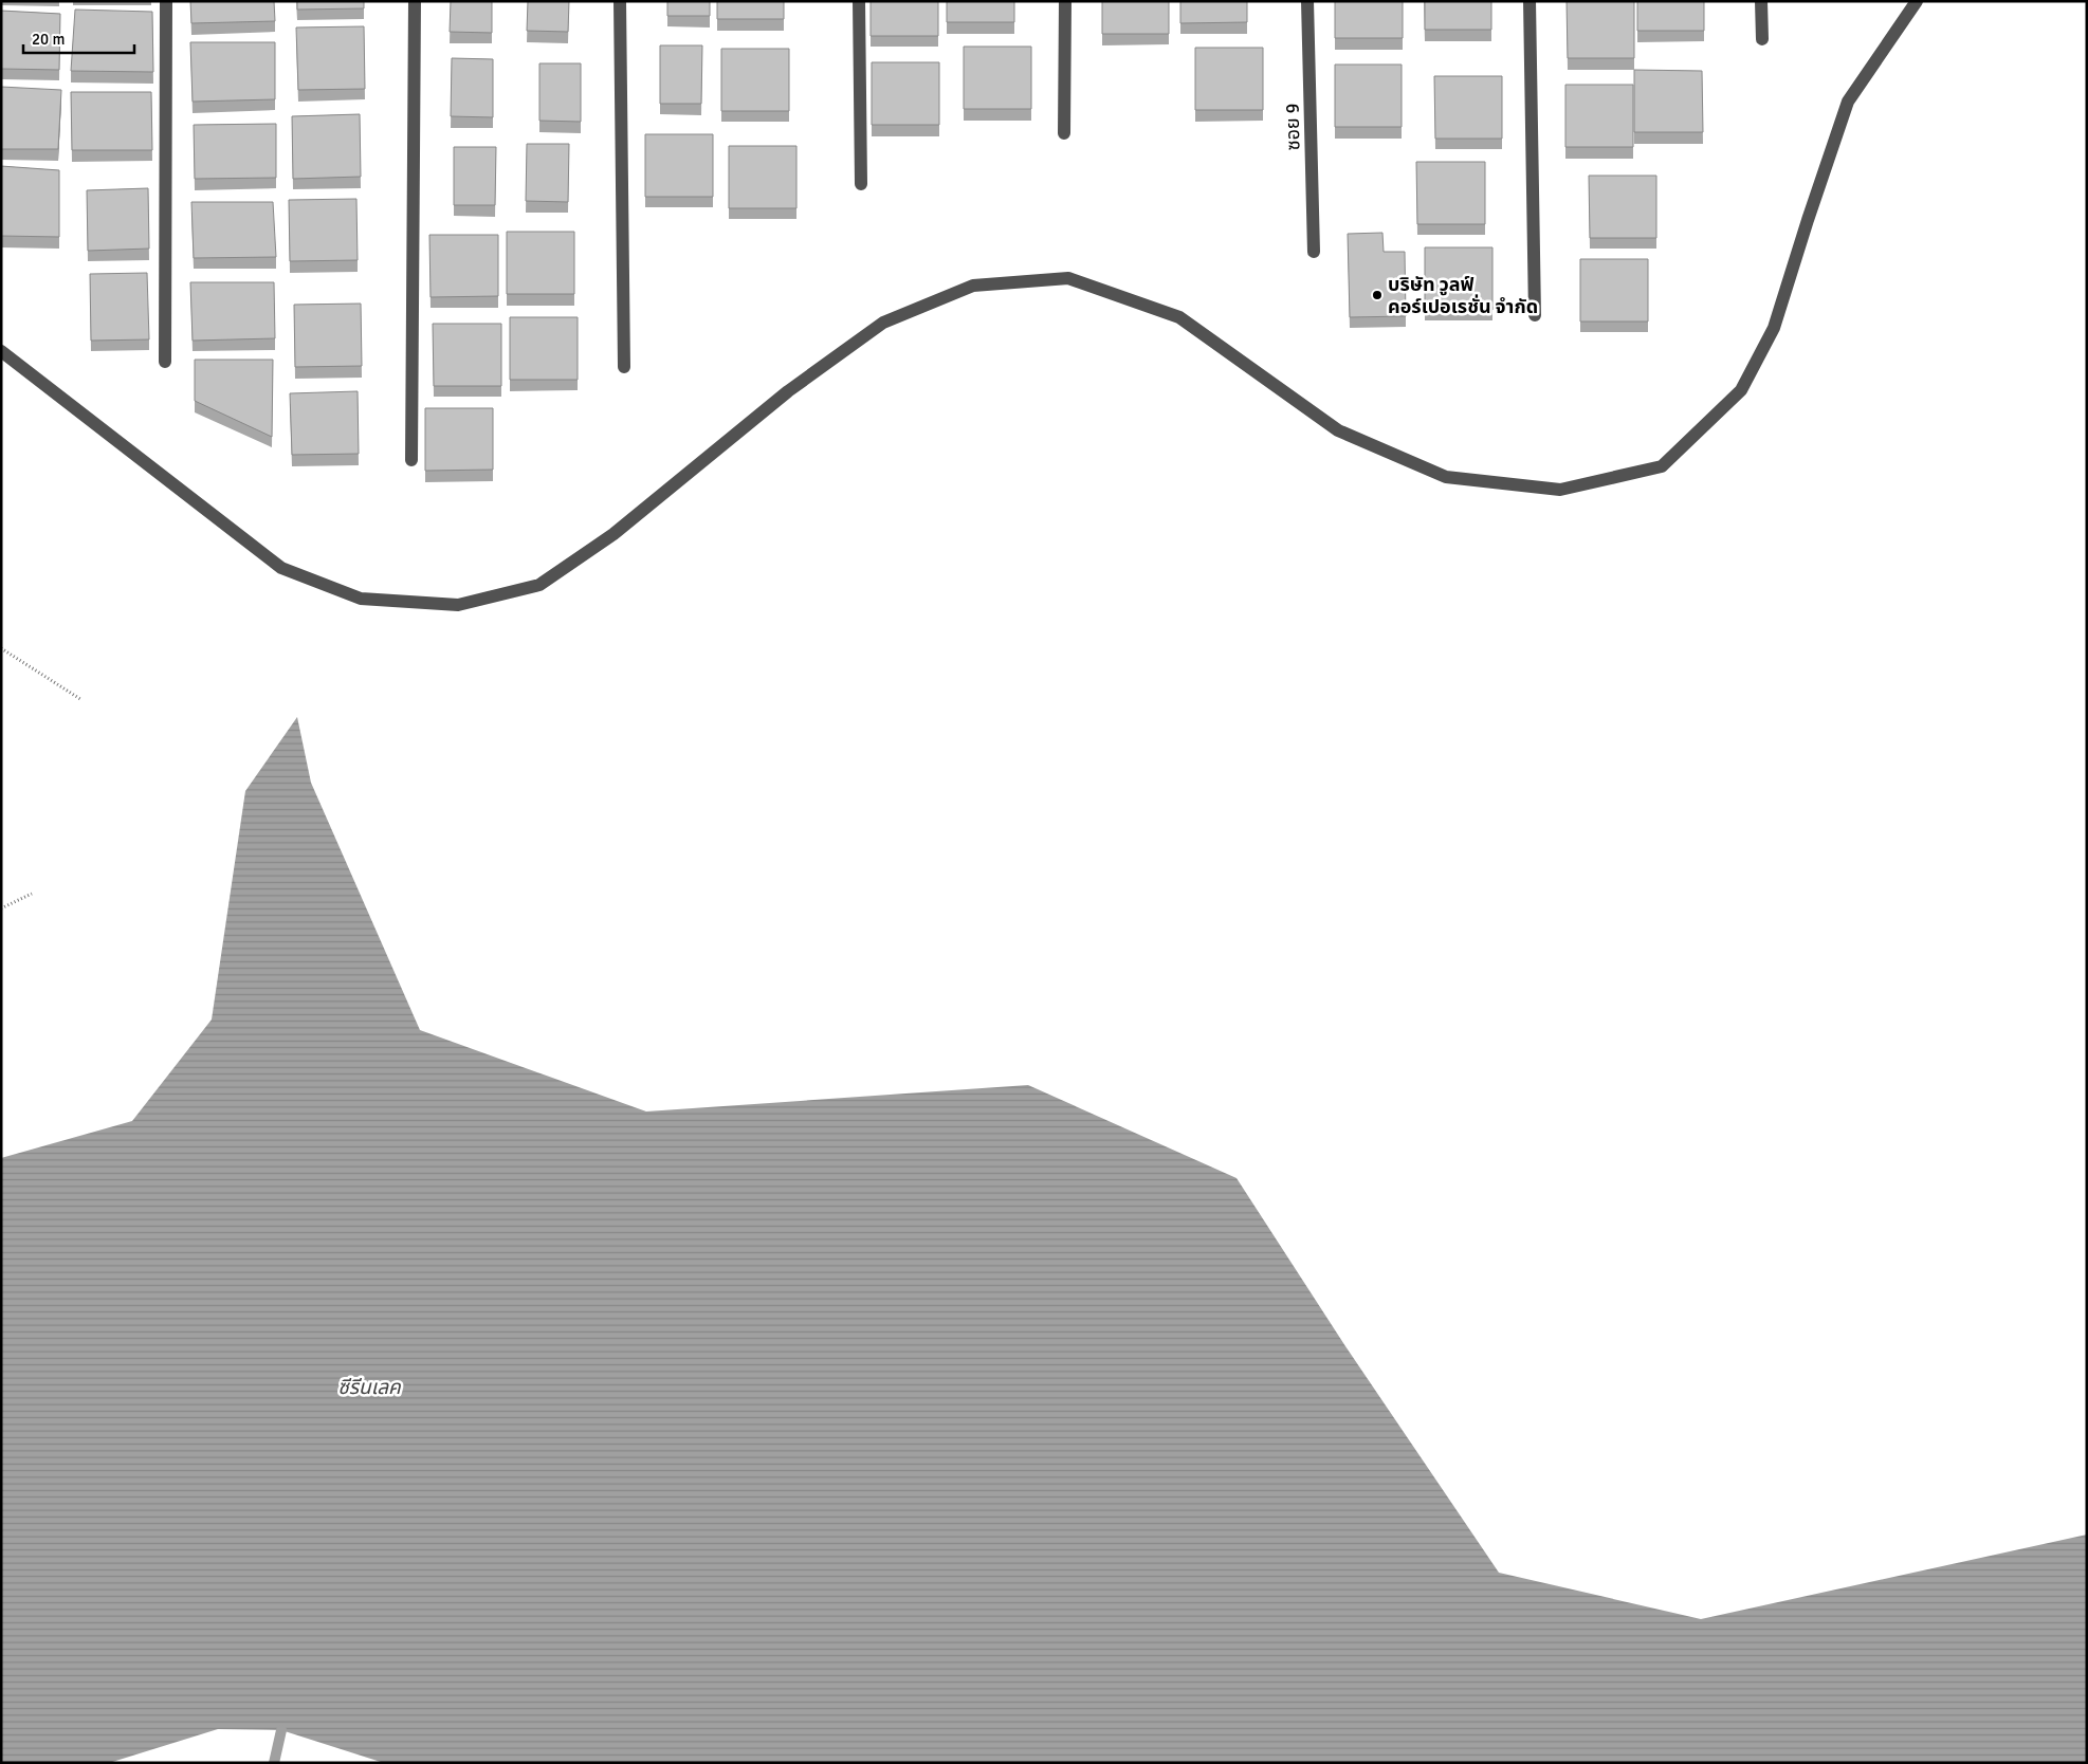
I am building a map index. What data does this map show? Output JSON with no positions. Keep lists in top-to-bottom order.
{
  "streets": {
    "street": ["ซอย 9"]
  },
  "water": ["ซีรีนเลค"],
  "places": ["บริษัท วูลฟ์ คอร์เปอเรชั่น จำกัด"],
  "scale_bar": "20 m"
}
